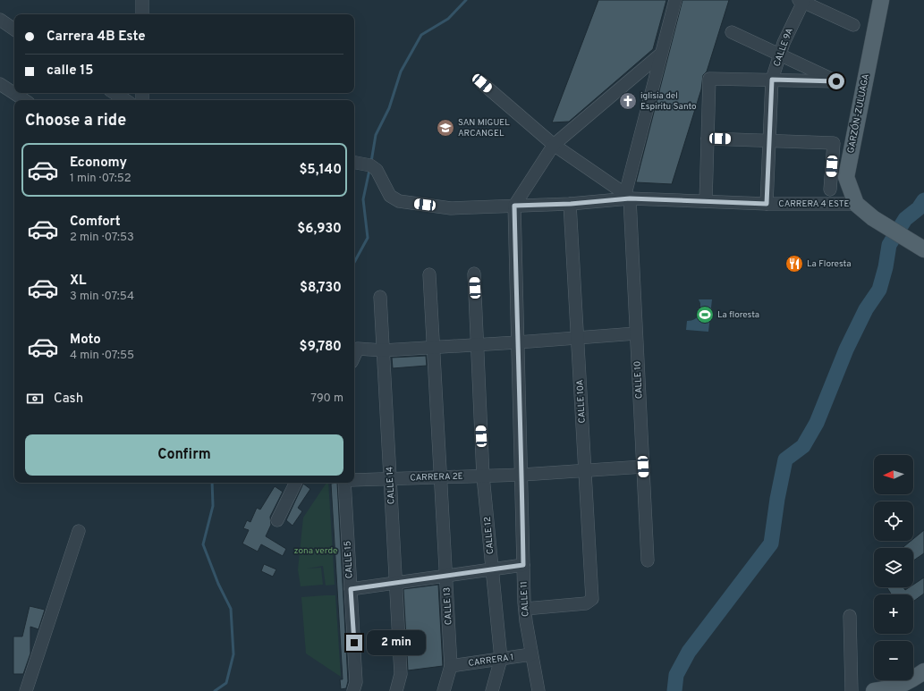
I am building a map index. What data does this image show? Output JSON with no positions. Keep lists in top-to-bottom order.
{
  "streets": {
    "main road": ["GARZÓN-ZULUAGA"],
    "street": [
      "CALLE 9A",
      "CARRERA 4 ESTE",
      "CALLE 10",
      "CALLE 10A",
      "CARRERA 2E",
      "CALLE 14",
      "CALLE 12",
      "CALLE 15",
      "CALLE 11",
      "CALLE 13",
      "CARRERA 1"
    ]
  },
  "crossings": [
    ["CALLE 9A", "CARRERA 4 ESTE"],
    ["GARZÓN-ZULUAGA", "CARRERA 4 ESTE"],
    ["CARRERA 4 ESTE", "CALLE 10"],
    ["CARRERA 4 ESTE", "CALLE 10A"],
    ["CARRERA 4 ESTE", "CALLE 11"],
    ["CALLE 10", "CARRERA 2E"],
    ["CALLE 10A", "CARRERA 2E"],
    ["CALLE 10A", "CALLE 11"],
    ["CARRERA 2E", "CALLE 14"],
    ["CARRERA 2E", "CALLE 12"],
    ["CARRERA 2E", "CALLE 11"],
    ["CARRERA 2E", "CALLE 13"],
    ["CALLE 12", "CARRERA 1"],
    ["CALLE 11", "CARRERA 1"],
    ["CALLE 13", "CARRERA 1"]
  ],
  "parks": ["zona verde"],
  "places": {
    "church": ["iglisia del Espiritu Santo"],
    "school or university": ["SAN MIGUEL ARCANGEL"],
    "restaurant": ["La Floresta"],
    "sports": ["La floresta"]
  },
  "north": "left",
  "page": {
    "banner": ["Carrera 4B Este", "calle 15"],
    "heading": "Choose a ride",
    "list": [
      {
        "name": "Economy",
        "note": "1 min · 07:52",
        "value": "$5,140"
      },
      {
        "name": "Comfort",
        "note": "2 min · 07:53",
        "value": "$6,930"
      },
      {
        "name": "XL",
        "note": "3 min · 07:54",
        "value": "$8,730"
      },
      {
        "name": "Moto",
        "note": "4 min · 07:55",
        "value": "$9,780"
      }
    ],
    "pay": ["Cash", "790 m"],
    "buttons": "Confirm",
    "map_buttons": ["+", "−"],
    "bubble": "2 min"
  }
}
